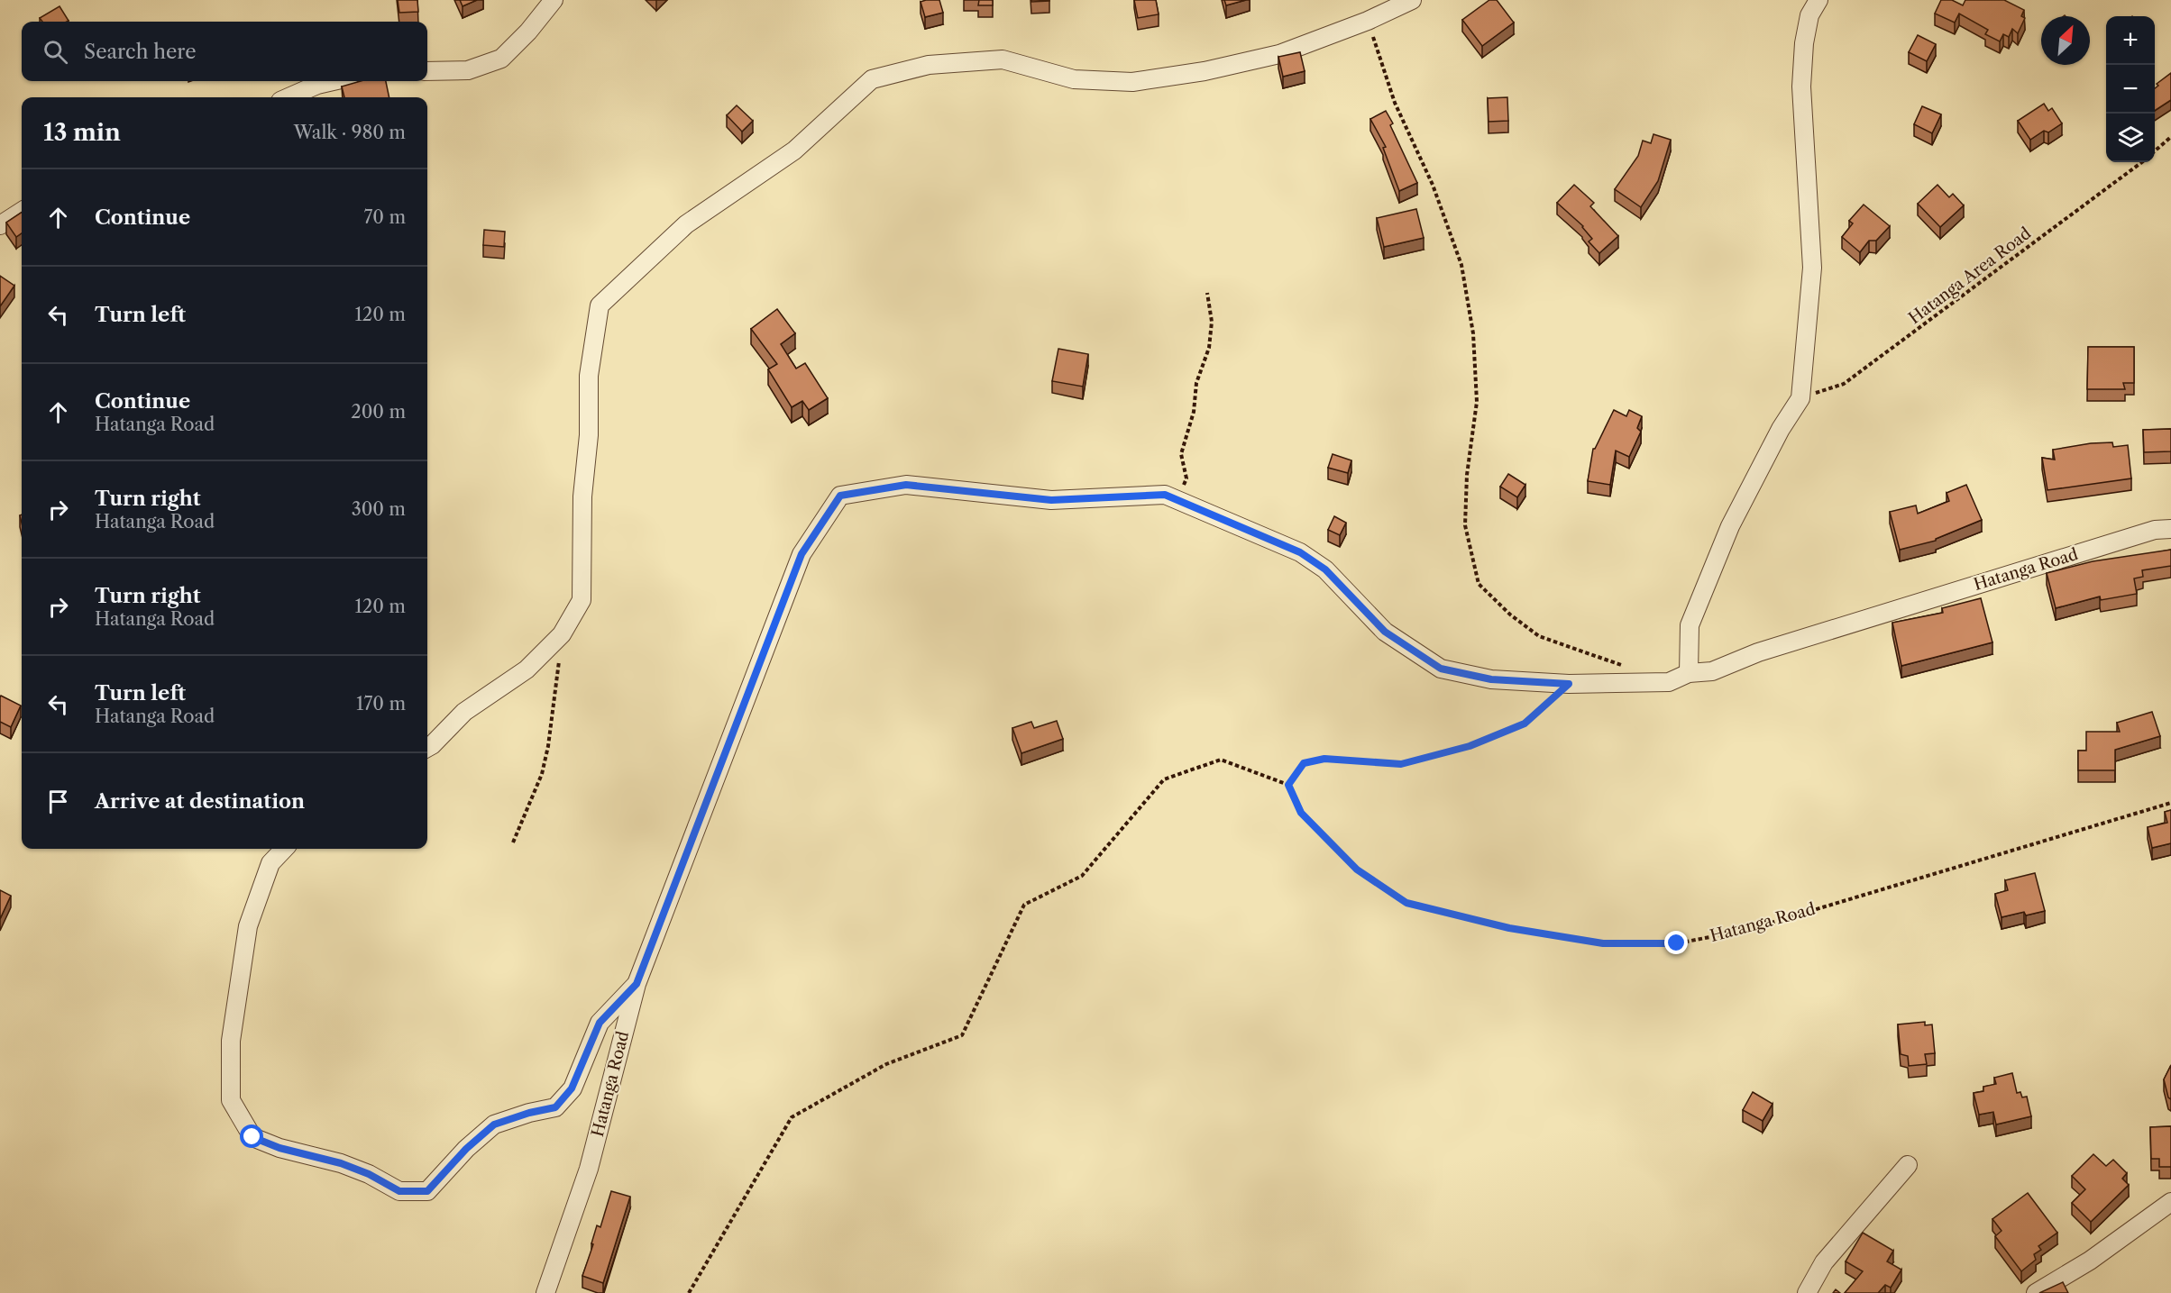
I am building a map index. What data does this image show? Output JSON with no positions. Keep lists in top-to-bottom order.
{
  "streets": {
    "street": ["Hatanga Road"],
    "path": ["Hatanga Area Road"]
  },
  "north": "top right",
  "page": {
    "map_buttons": ["+", "−"],
    "search": "Search here",
    "heading": ["13 min", "Walk · 980 m"],
    "list": [
      ["Continue", "70 m"],
      ["Turn left", "120 m"],
      ["Continue", "Hatanga Road", "200 m"],
      ["Turn right", "Hatanga Road", "300 m"],
      ["Turn right", "Hatanga Road", "120 m"],
      ["Turn left", "Hatanga Road", "170 m"],
      "Arrive at destination"
    ]
  }
}
